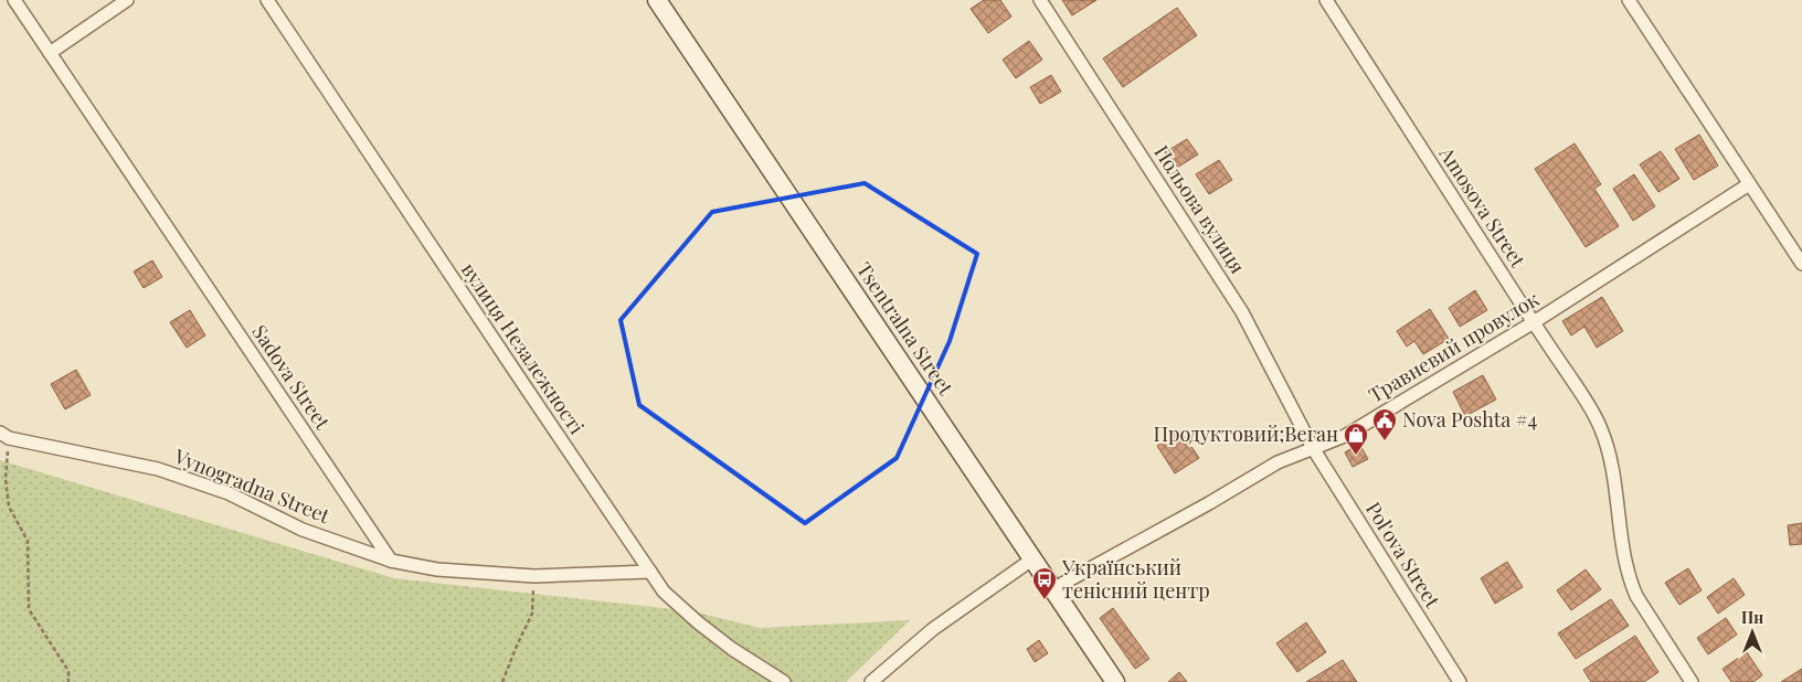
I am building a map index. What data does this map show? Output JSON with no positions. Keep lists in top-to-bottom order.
{
  "streets": {
    "main road": ["Tsentralna Street"],
    "street": [
      "Amosova Street",
      "Польова вулиця",
      "Травневий провулок",
      "вулиця Незалежності",
      "Sadova Street",
      "Vynogradna Street",
      "Pol'ova Street"
    ]
  },
  "crossings": [
    ["Amosova Street", "Травневий провулок"],
    ["Польова вулиця", "Травневий провулок"],
    ["Польова вулиця", "Pol'ova Street"],
    ["Tsentralna Street", "Травневий провулок"],
    ["Травневий провулок", "Pol'ova Street"],
    ["Sadova Street", "Vynogradna Street"]
  ],
  "places": {
    "public building": ["Nova Poshta #4"],
    "shop": ["Продуктовий;Веган"],
    "bus stop": ["Український тенісний центр"]
  },
  "north": "top"
}
